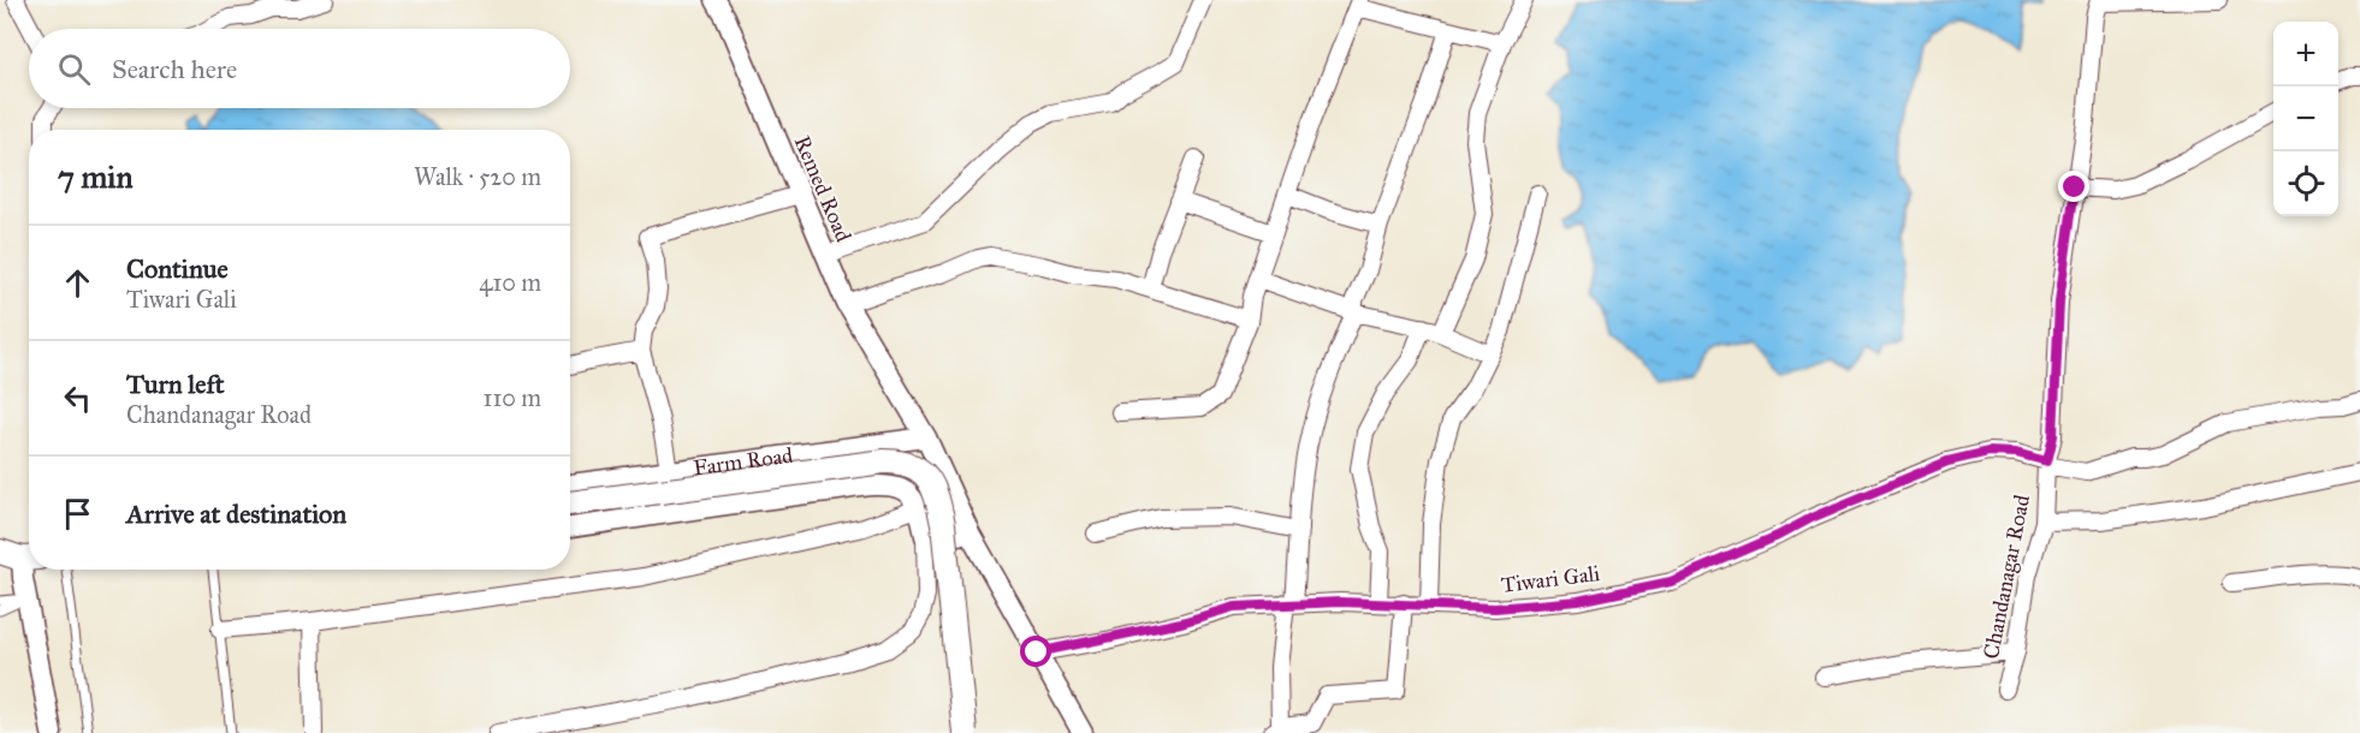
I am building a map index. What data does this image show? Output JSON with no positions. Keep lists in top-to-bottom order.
{
  "streets": {
    "street": [
      "Remed Road",
      "Farm Road",
      "Chandanagar Road",
      "Tiwari Gali"
    ]
  },
  "crossings": [
    ["Remed Road", "Farm Road"],
    ["Remed Road", "Tiwari Gali"],
    ["Chandanagar Road", "Tiwari Gali"]
  ],
  "page": {
    "map_buttons": ["+", "−"],
    "search": "Search here",
    "heading": ["7 min", "Walk · 520 m"],
    "list": [
      ["Continue", "Tiwari Gali", "410 m"],
      ["Turn left", "Chandanagar Road", "110 m"],
      "Arrive at destination"
    ]
  }
}
